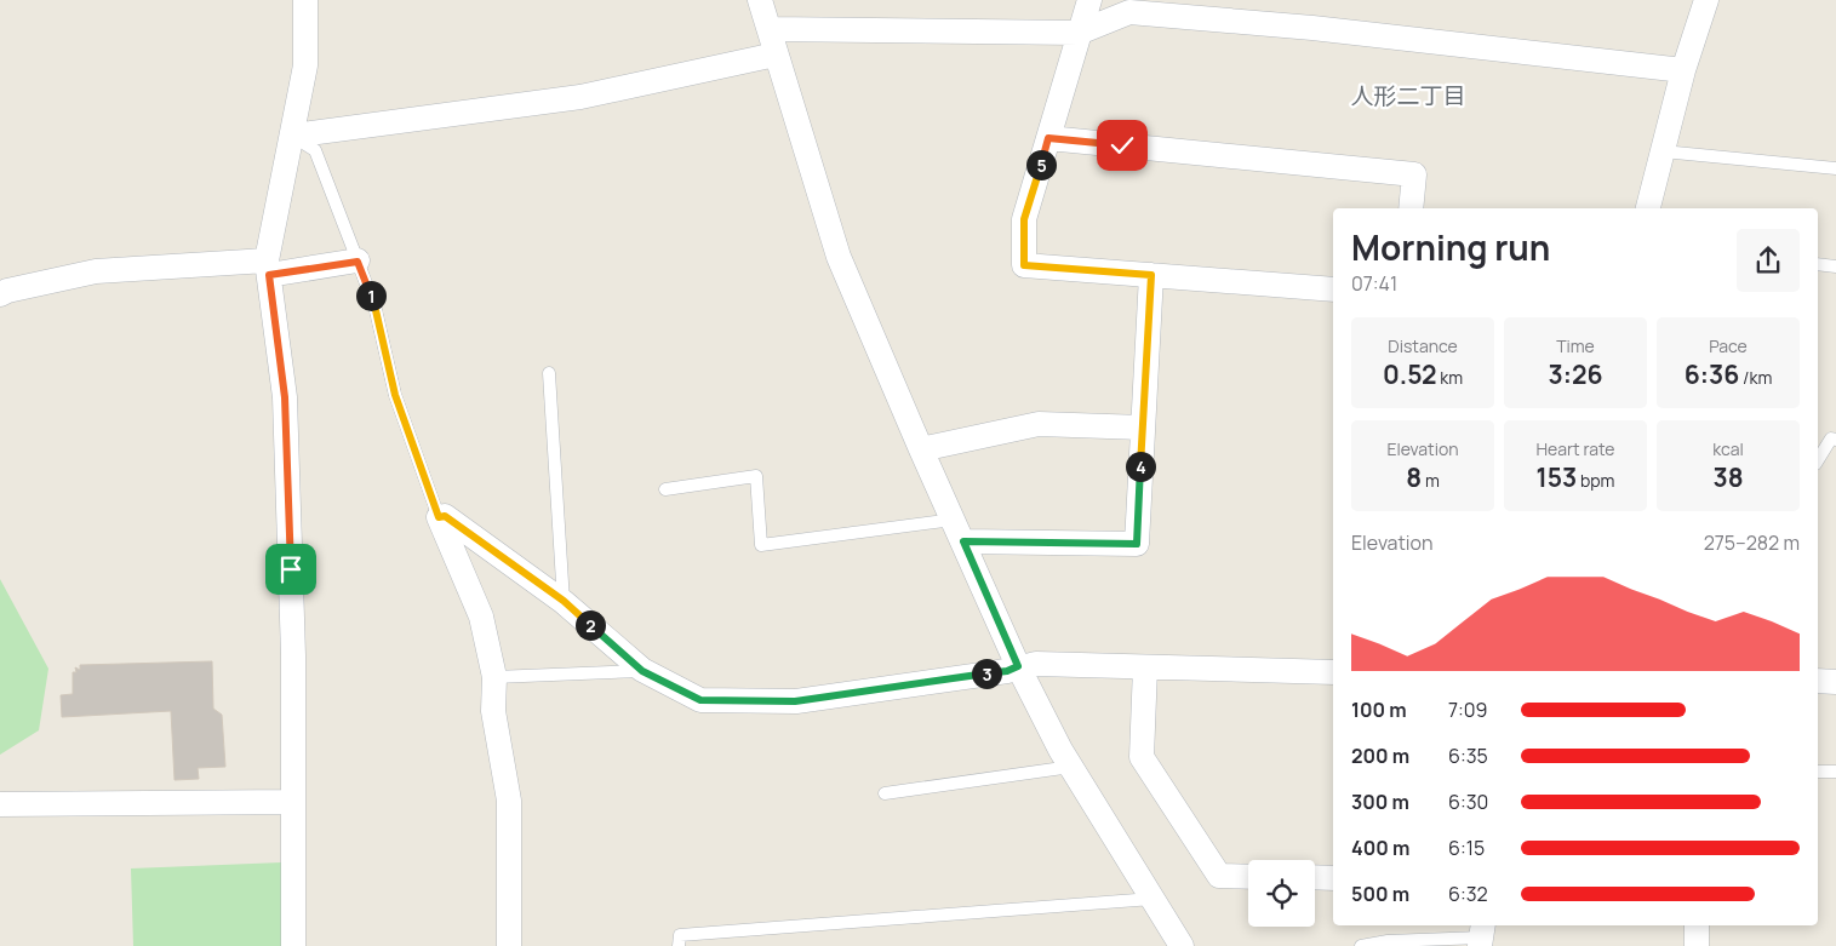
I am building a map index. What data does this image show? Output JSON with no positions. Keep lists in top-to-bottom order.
{
  "districts": ["人形二丁目"],
  "page": {
    "pins": [
      "5",
      "1",
      "4",
      "2",
      "3"
    ],
    "heading": ["Morning run", "07:41"],
    "stats": [
      ["Distance", "0.52 km"],
      ["Time", "3:26"],
      ["Pace", "6:36 /km"],
      ["Elevation", "8 m"],
      ["Heart rate", "153 bpm"],
      ["kcal", "38"]
    ],
    "chart": ["Elevation", "275–282 m"],
    "list": [
      {
        "name": "100 m",
        "note": "7:09"
      },
      {
        "name": "200 m",
        "note": "6:35"
      },
      {
        "name": "300 m",
        "note": "6:30"
      },
      {
        "name": "400 m",
        "note": "6:15"
      },
      {
        "name": "500 m",
        "note": "6:32"
      }
    ]
  }
}
